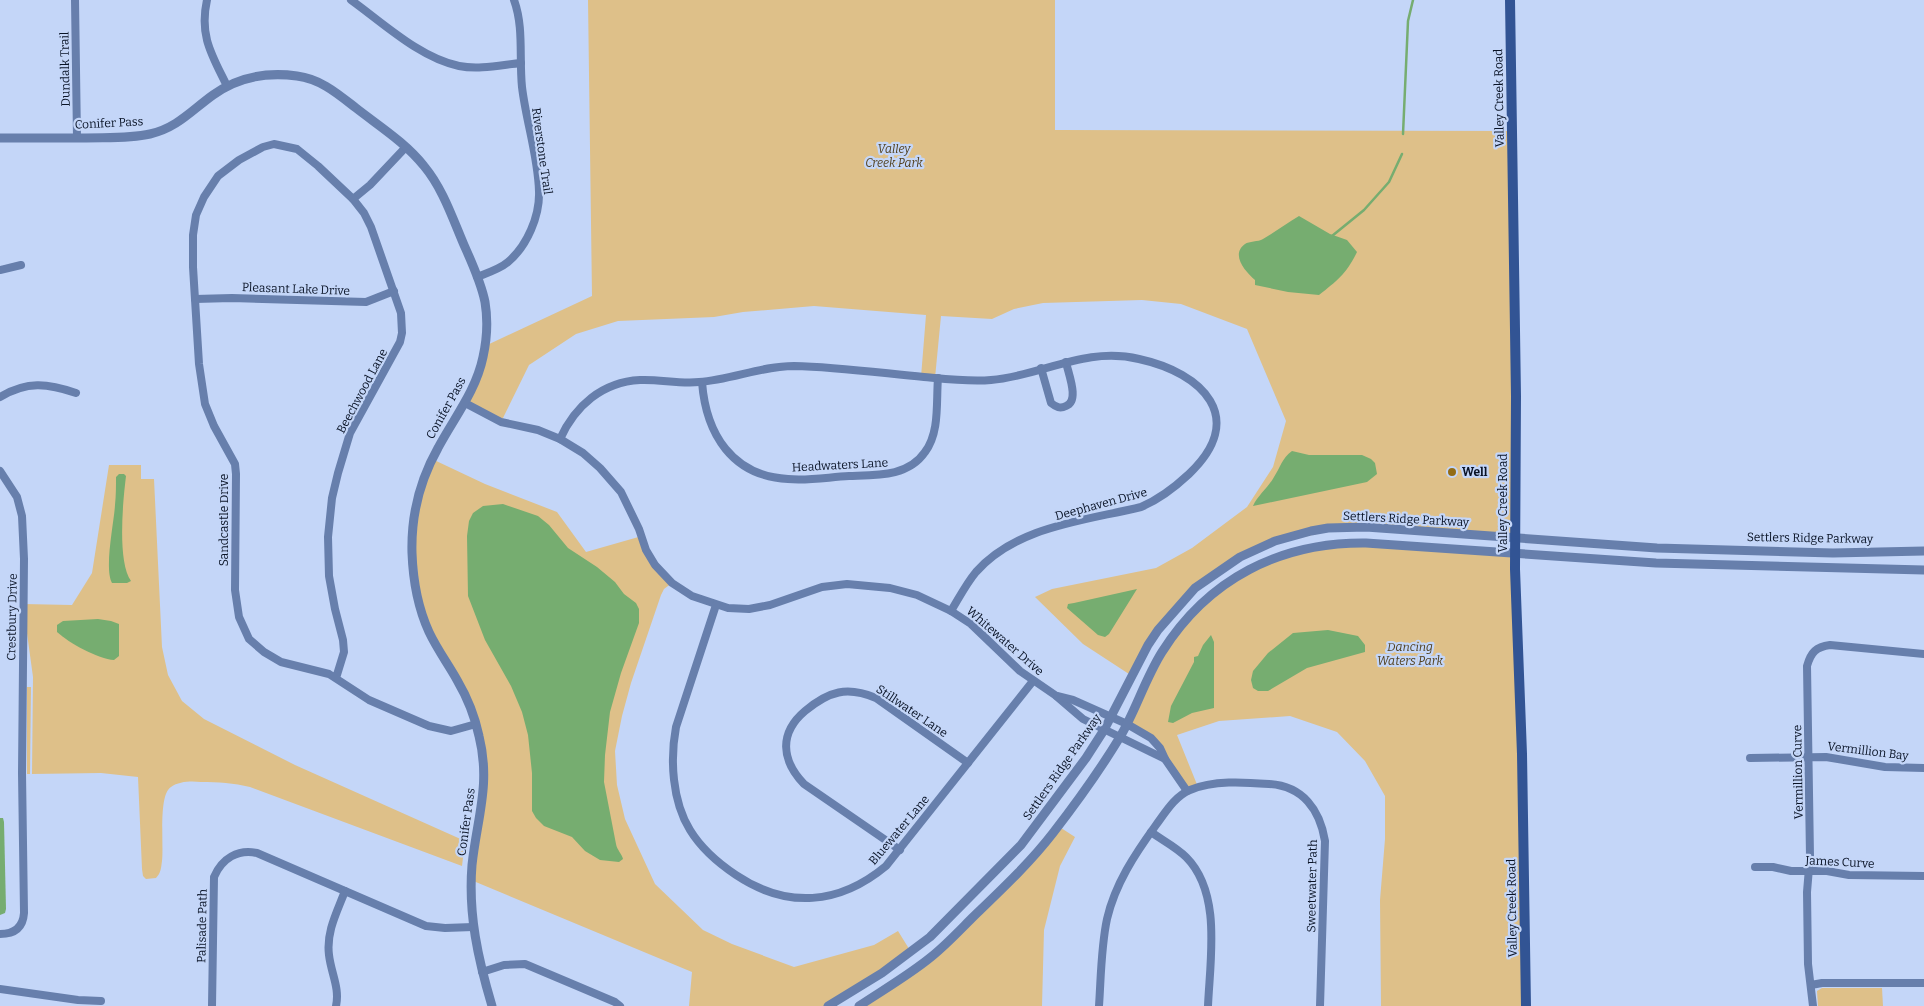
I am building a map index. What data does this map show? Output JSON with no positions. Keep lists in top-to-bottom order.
{
  "streets": {
    "main road": ["Valley Creek Road"],
    "street": [
      "Dundalk Trail",
      "Conifer Pass",
      "Riverstone Trail",
      "Pleasant Lake Drive",
      "Beechwood Lane",
      "Headwaters Lane",
      "Deephaven Drive",
      "Settlers Ridge Parkway",
      "Sandcastle Drive",
      "Crestbury Drive",
      "Whitewater Drive",
      "Stillwater Lane",
      "Vermillion Bay",
      "Vermillion Curve",
      "Bluewater Lane",
      "James Curve",
      "Sweetwater Path",
      "Palisade Path"
    ]
  },
  "crossings": [
    ["Dundalk Trail", "Conifer Pass"],
    ["Valley Creek Road", "Settlers Ridge Parkway"],
    ["Conifer Pass", "Riverstone Trail"],
    ["Conifer Pass", "Sandcastle Drive"],
    ["Conifer Pass", "Whitewater Drive"],
    ["Conifer Pass", "Palisade Path"],
    ["Pleasant Lake Drive", "Beechwood Lane"],
    ["Pleasant Lake Drive", "Sandcastle Drive"],
    ["Beechwood Lane", "Sandcastle Drive"],
    ["Headwaters Lane", "Deephaven Drive"],
    ["Deephaven Drive", "Whitewater Drive"],
    ["Settlers Ridge Parkway", "Whitewater Drive"],
    ["Whitewater Drive", "Bluewater Lane"],
    ["Whitewater Drive", "Sweetwater Path"],
    ["Stillwater Lane", "Bluewater Lane"],
    ["Vermillion Bay", "Vermillion Curve"],
    ["Vermillion Curve", "James Curve"]
  ],
  "parks": ["Valley Creek Park", "Dancing Waters Park"],
  "places": ["Well"]
}
